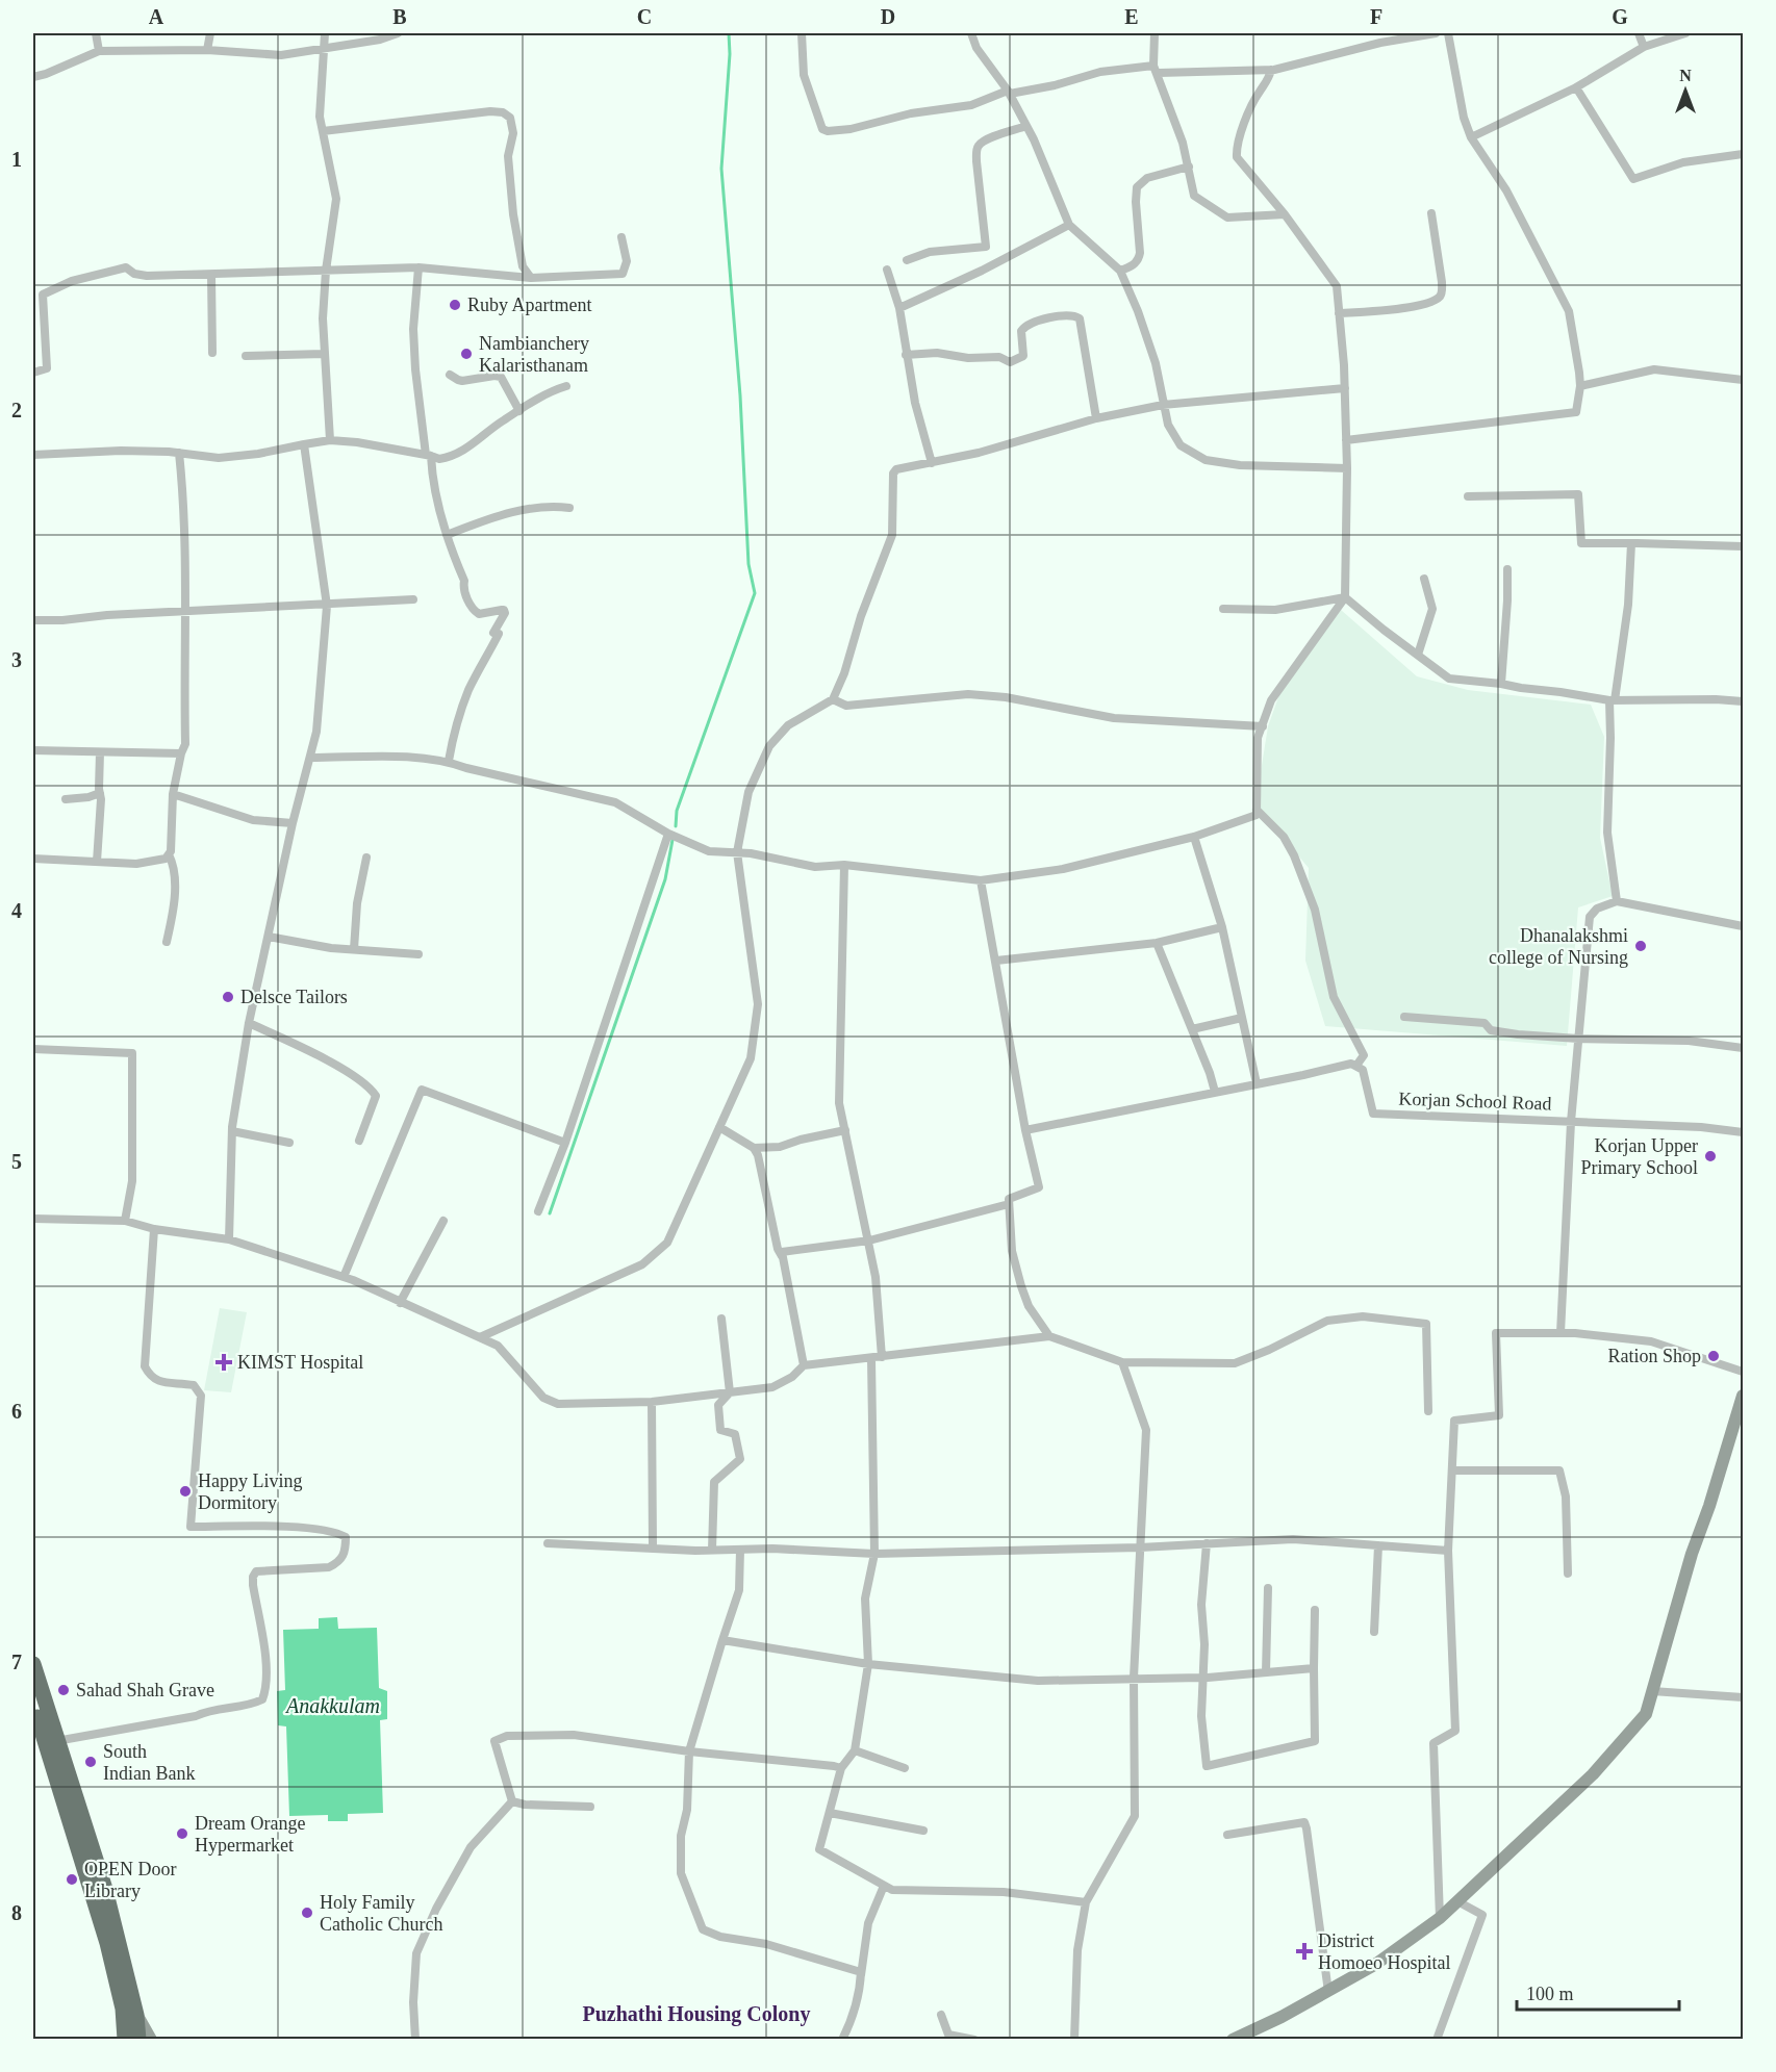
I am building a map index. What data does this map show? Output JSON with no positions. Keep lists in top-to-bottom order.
{
  "streets": {
    "street": ["Korjan School Road"]
  },
  "districts": ["Puzhathi Housing Colony"],
  "water": ["Anakkulam"],
  "places": {
    "other": [
      "Ruby Apartment",
      "Nambianchery Kalaristhanam",
      "Dhanalakshmi college of Nursing",
      "Delsce Tailors",
      "Korjan Upper Primary School",
      "Ration Shop",
      "Happy Living Dormitory",
      "Sahad Shah Grave",
      "South Indian Bank",
      "Dream Orange Hypermarket",
      "OPEN Door Library",
      "Holy Family Catholic Church"
    ],
    "health": ["KIMST Hospital", "District Homoeo Hospital"]
  },
  "scale_bar": "100 m",
  "north": "top",
  "grid": {
    "columns": [
      "A",
      "B",
      "C",
      "D",
      "E",
      "F",
      "G"
    ],
    "rows": [
      "1",
      "2",
      "3",
      "4",
      "5",
      "6",
      "7",
      "8"
    ]
  }
}
